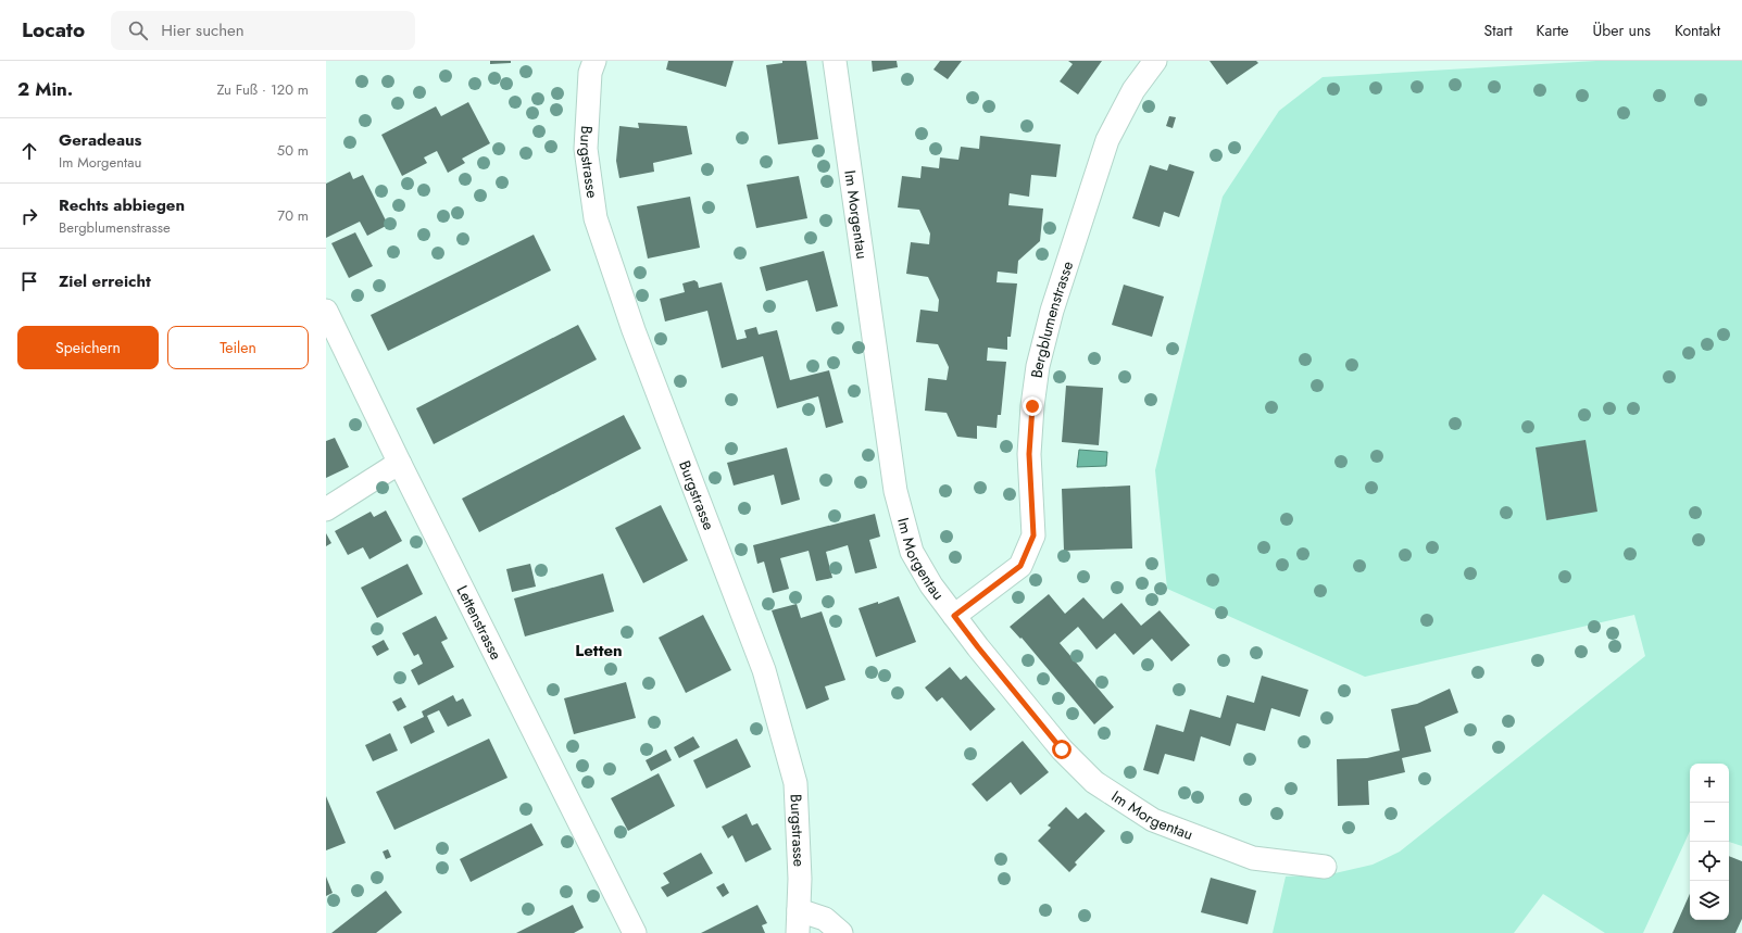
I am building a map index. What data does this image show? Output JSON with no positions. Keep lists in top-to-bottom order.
{
  "streets": {
    "street": [
      "Burgstrasse",
      "Im Morgentau",
      "Bergblumenstrasse",
      "Lettenstrasse"
    ]
  },
  "crossings": [
    ["Im Morgentau", "Bergblumenstrasse"]
  ],
  "districts": ["Letten"],
  "page": {
    "header": "Locato",
    "search": "Hier suchen",
    "nav": [
      "Start",
      "Karte",
      "Über uns",
      "Kontakt"
    ],
    "heading": ["2 Min.", "Zu Fuß · 120 m"],
    "list": [
      ["Geradeaus", "Im Morgentau", "50 m"],
      ["Rechts abbiegen", "Bergblumenstrasse", "70 m"],
      "Ziel erreicht"
    ],
    "buttons": ["Speichern", "Teilen"],
    "map_buttons": ["+", "−"]
  }
}
